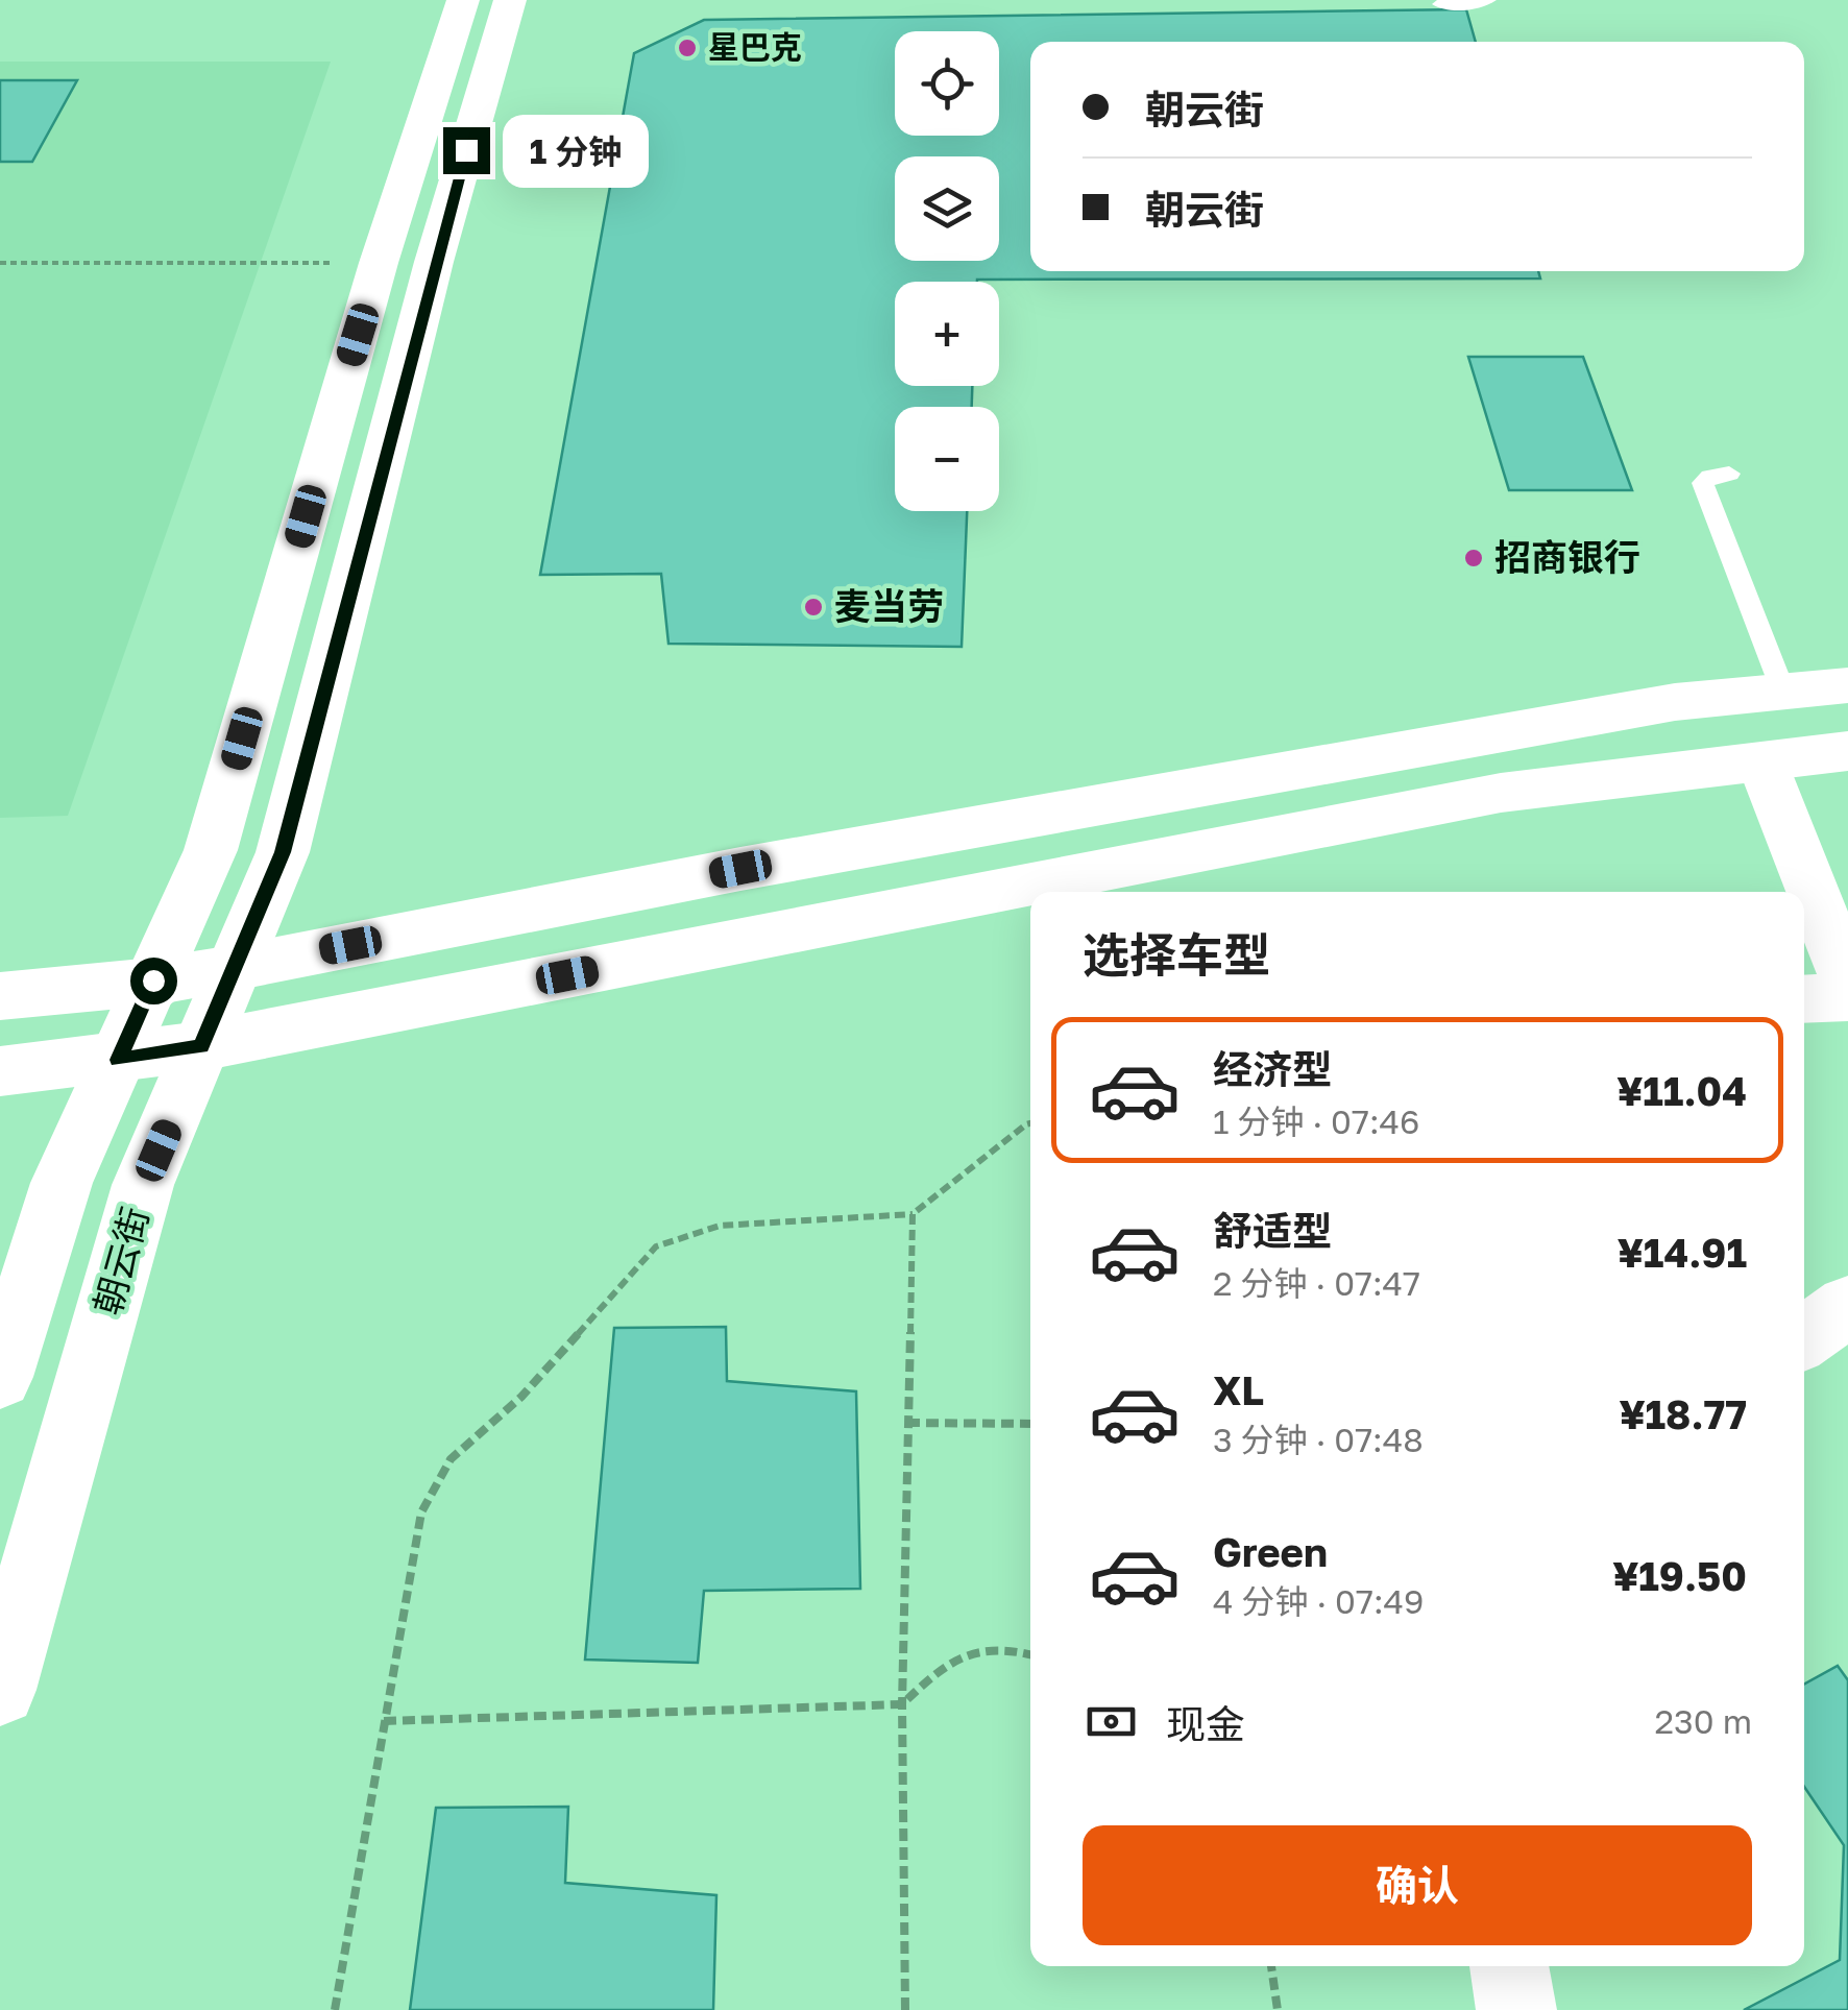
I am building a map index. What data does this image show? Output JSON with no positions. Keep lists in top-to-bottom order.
{
  "streets": {
    "main road": ["朝云街"]
  },
  "places": ["星巴克", "招商银行", "麦当劳"],
  "page": {
    "map_buttons": ["+", "−"],
    "banner": ["朝云街", "朝云街"],
    "bubble": "1 分钟",
    "heading": "选择车型",
    "list": [
      {
        "name": "经济型",
        "note": "1 分钟 · 07:46",
        "value": "¥11.04"
      },
      {
        "name": "舒适型",
        "note": "2 分钟 · 07:47",
        "value": "¥14.91"
      },
      {
        "name": "XL",
        "note": "3 分钟 · 07:48",
        "value": "¥18.77"
      },
      {
        "name": "Green",
        "note": "4 分钟 · 07:49",
        "value": "¥19.50"
      }
    ],
    "pay": ["现金", "230 m"],
    "buttons": "确认"
  }
}
